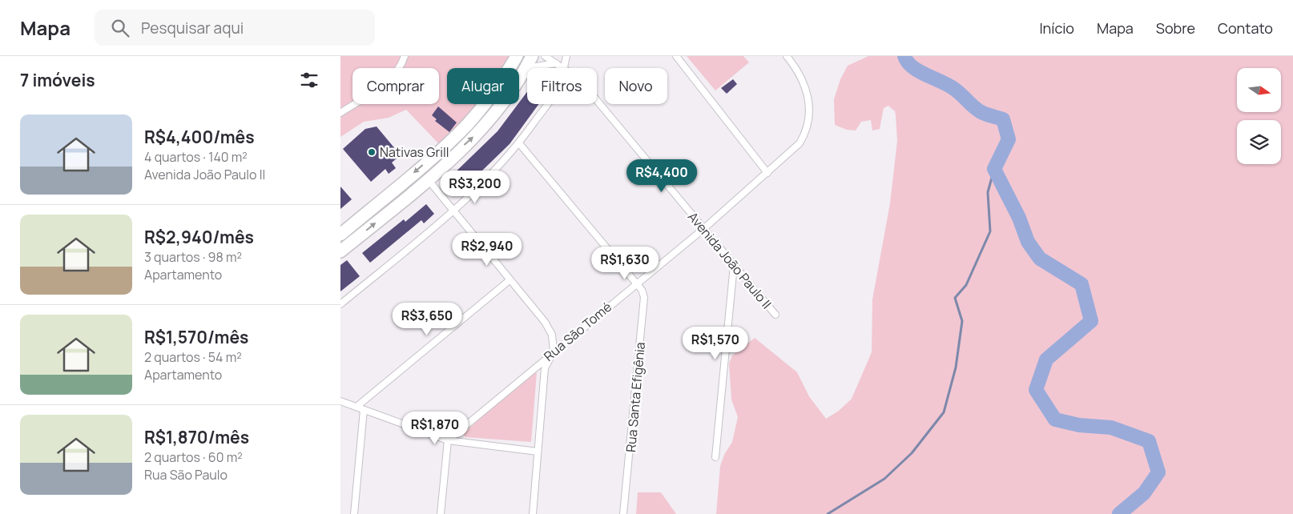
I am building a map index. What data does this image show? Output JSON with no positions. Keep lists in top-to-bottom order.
{
  "streets": {
    "street": ["Avenida João Paulo II", "Rua São Tomé", "Rua Santa Efigênia"]
  },
  "crossings": [
    ["Avenida João Paulo II", "Rua São Tomé"],
    ["Rua São Tomé", "Rua Santa Efigênia"]
  ],
  "places": ["Nativas Grill"],
  "north": "right",
  "page": {
    "header": "Mapa",
    "search": "Pesquisar aqui",
    "nav": [
      "Início",
      "Mapa",
      "Sobre",
      "Contato"
    ],
    "heading": "7 imóveis",
    "chip": [
      "Comprar",
      "Alugar",
      "Filtros",
      "Novo"
    ],
    "list": [
      {
        "name": "R$4,400/mês",
        "note": "4 quartos · 140 m² · Avenida João Paulo II"
      },
      {
        "name": "R$2,940/mês",
        "note": "3 quartos · 98 m² · Apartamento"
      },
      {
        "name": "R$1,570/mês",
        "note": "2 quartos · 54 m² · Apartamento"
      },
      {
        "name": "R$1,870/mês",
        "note": "2 quartos · 60 m² · Rua São Paulo"
      }
    ],
    "price": [
      "R$4,400",
      "R$3,200",
      "R$2,940",
      "R$1,630",
      "R$3,650",
      "R$1,570",
      "R$1,870"
    ]
  }
}
